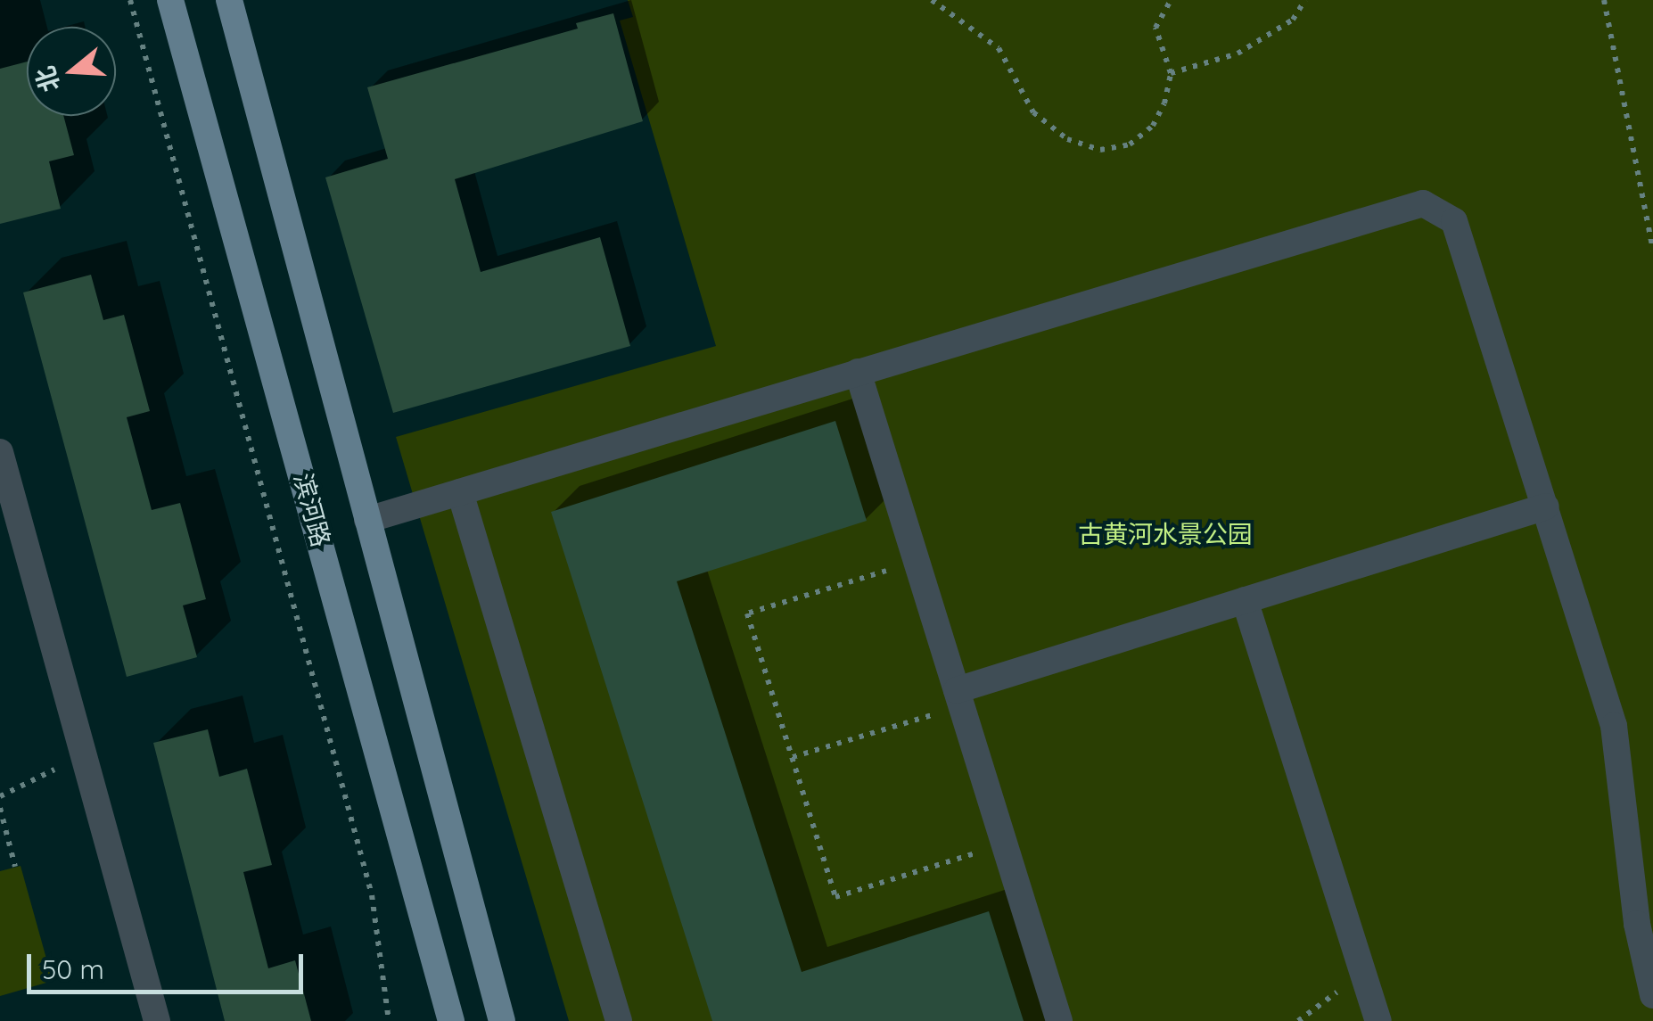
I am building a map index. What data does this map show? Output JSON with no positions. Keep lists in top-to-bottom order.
{
  "streets": {
    "main road": ["滨河路"]
  },
  "parks": ["古黄河水景公园"],
  "scale_bar": "50 m",
  "north": "left"
}
